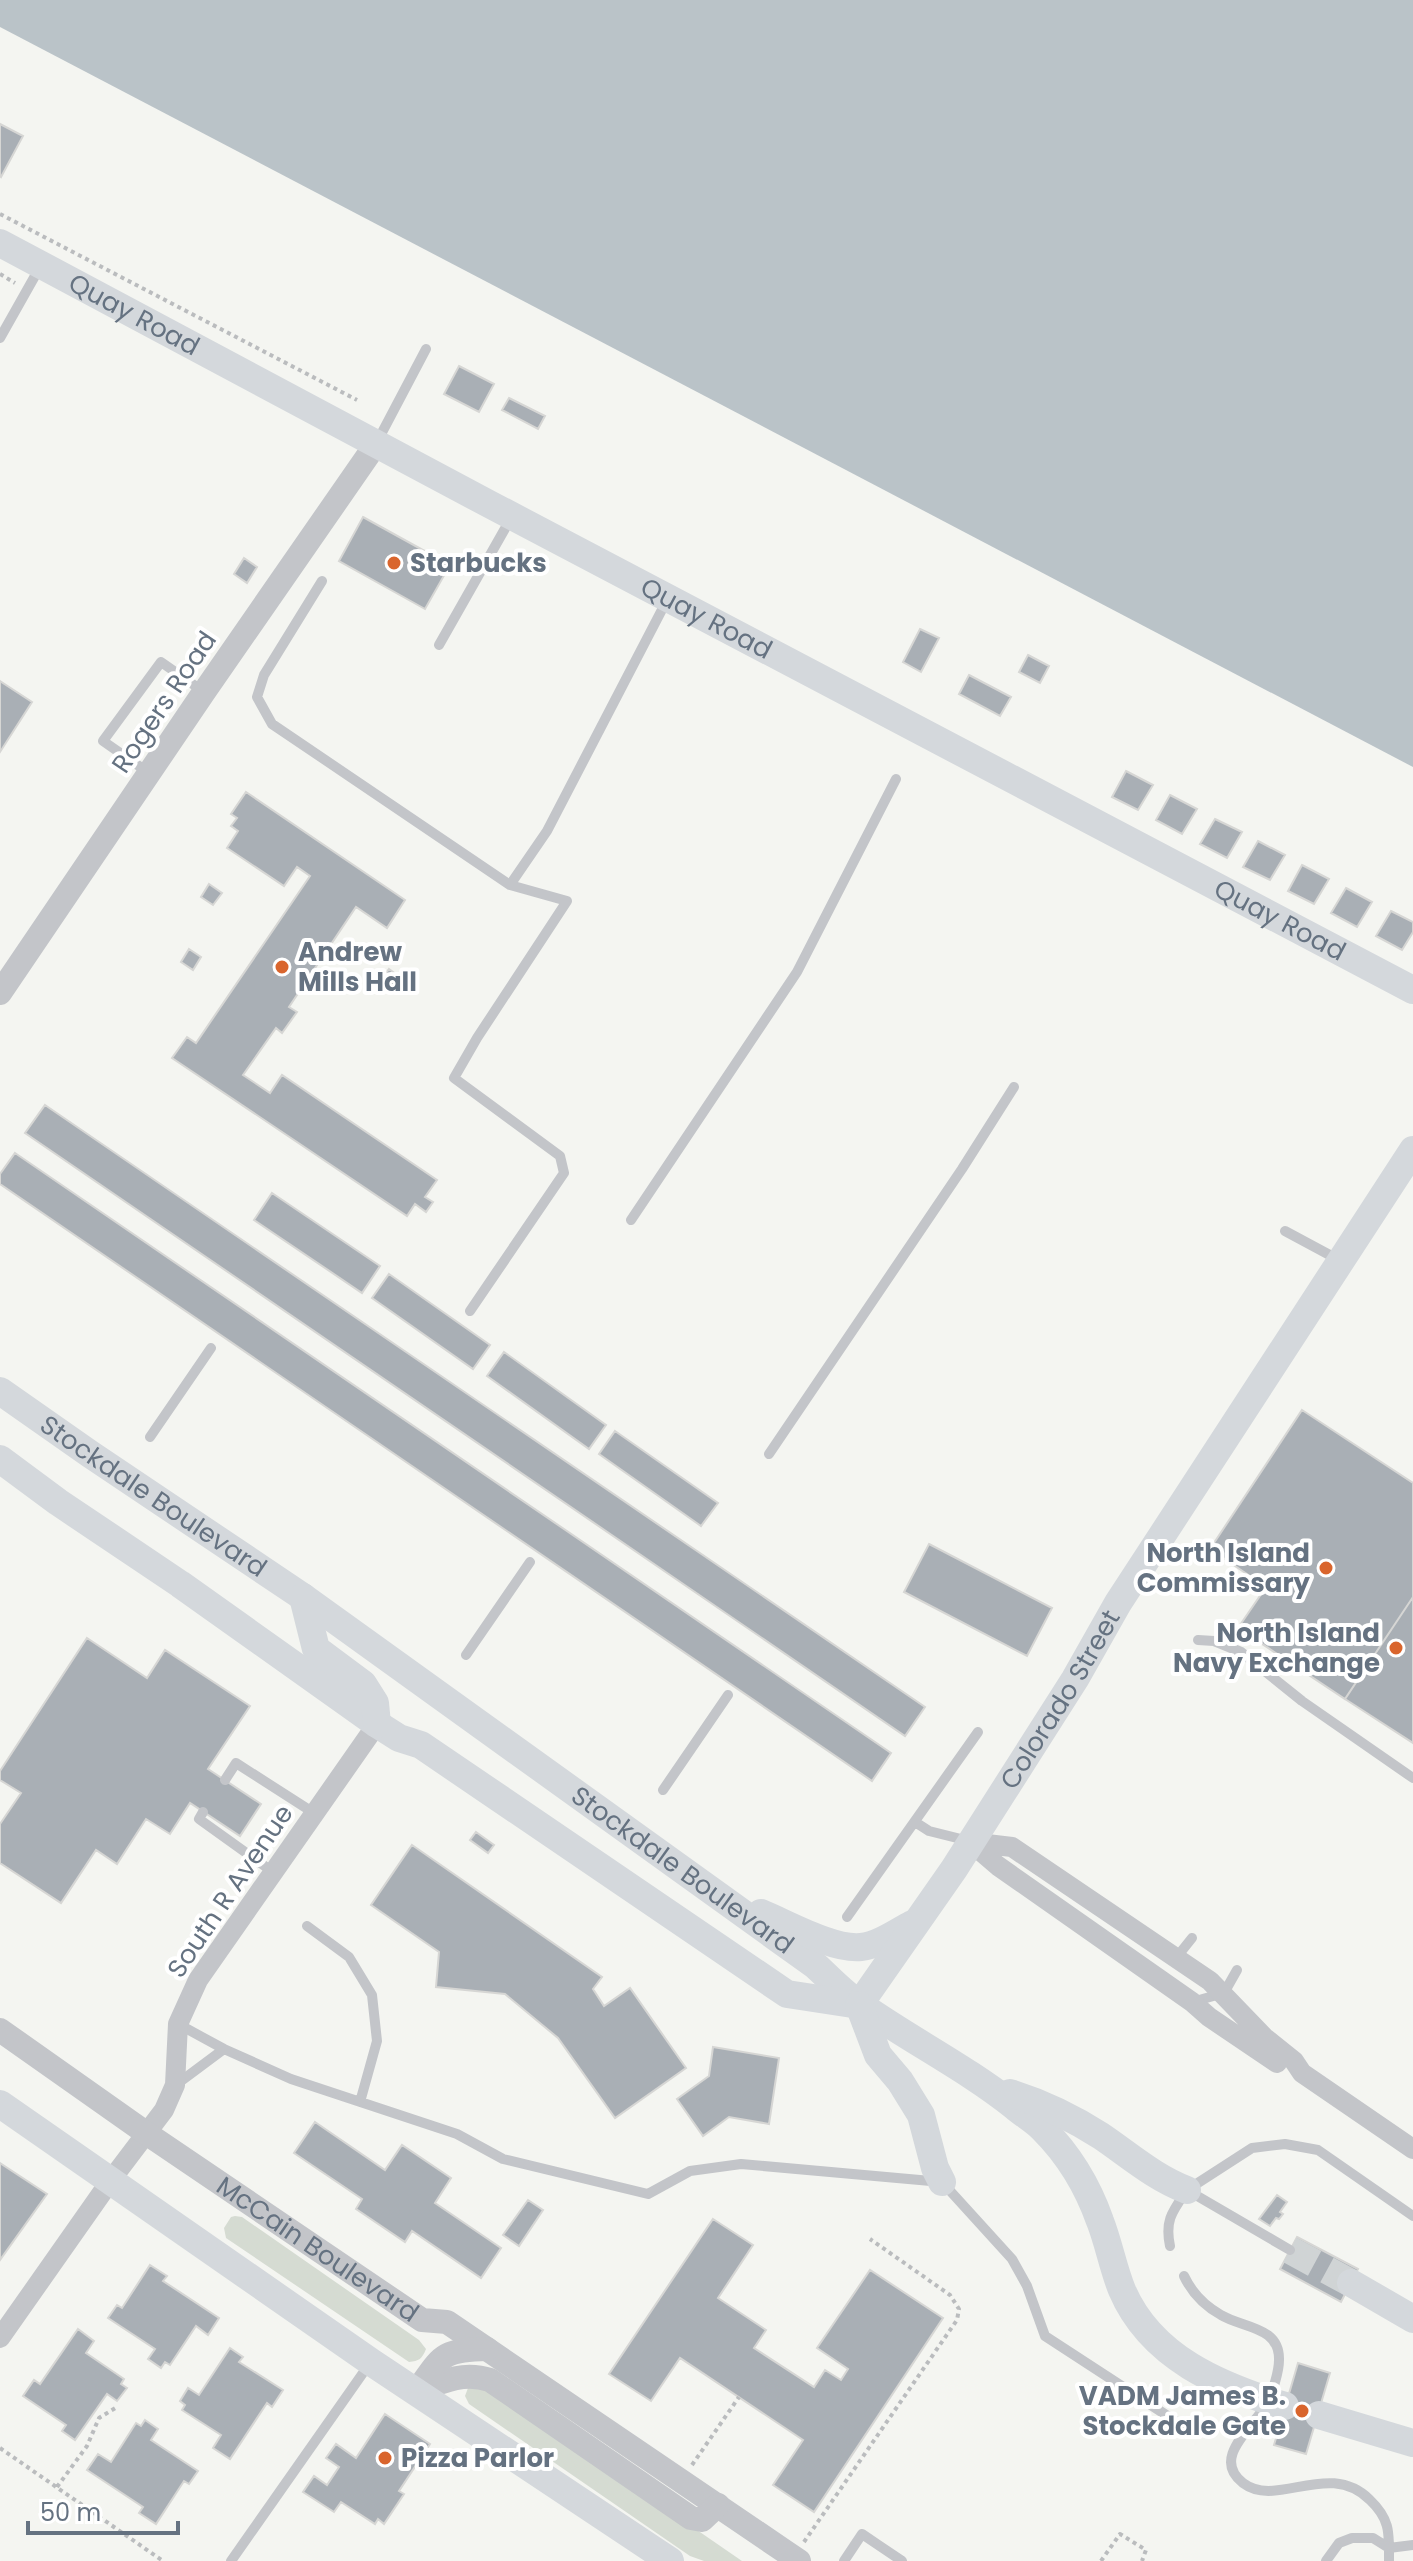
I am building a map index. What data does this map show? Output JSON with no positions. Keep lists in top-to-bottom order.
{
  "streets": {
    "main road": ["Quay Road", "Stockdale Boulevard", "Colorado Street"],
    "street": ["Rogers Road", "South R Avenue", "McCain Boulevard"]
  },
  "crossings": [
    ["Quay Road", "Rogers Road"],
    ["Stockdale Boulevard", "Colorado Street"],
    ["South R Avenue", "McCain Boulevard"]
  ],
  "places": [
    "Starbucks",
    "Andrew Mills Hall",
    "North Island Commissary",
    "North Island Navy Exchange",
    "VADM James B. Stockdale Gate",
    "Pizza Parlor"
  ],
  "scale_bar": "50 m"
}
